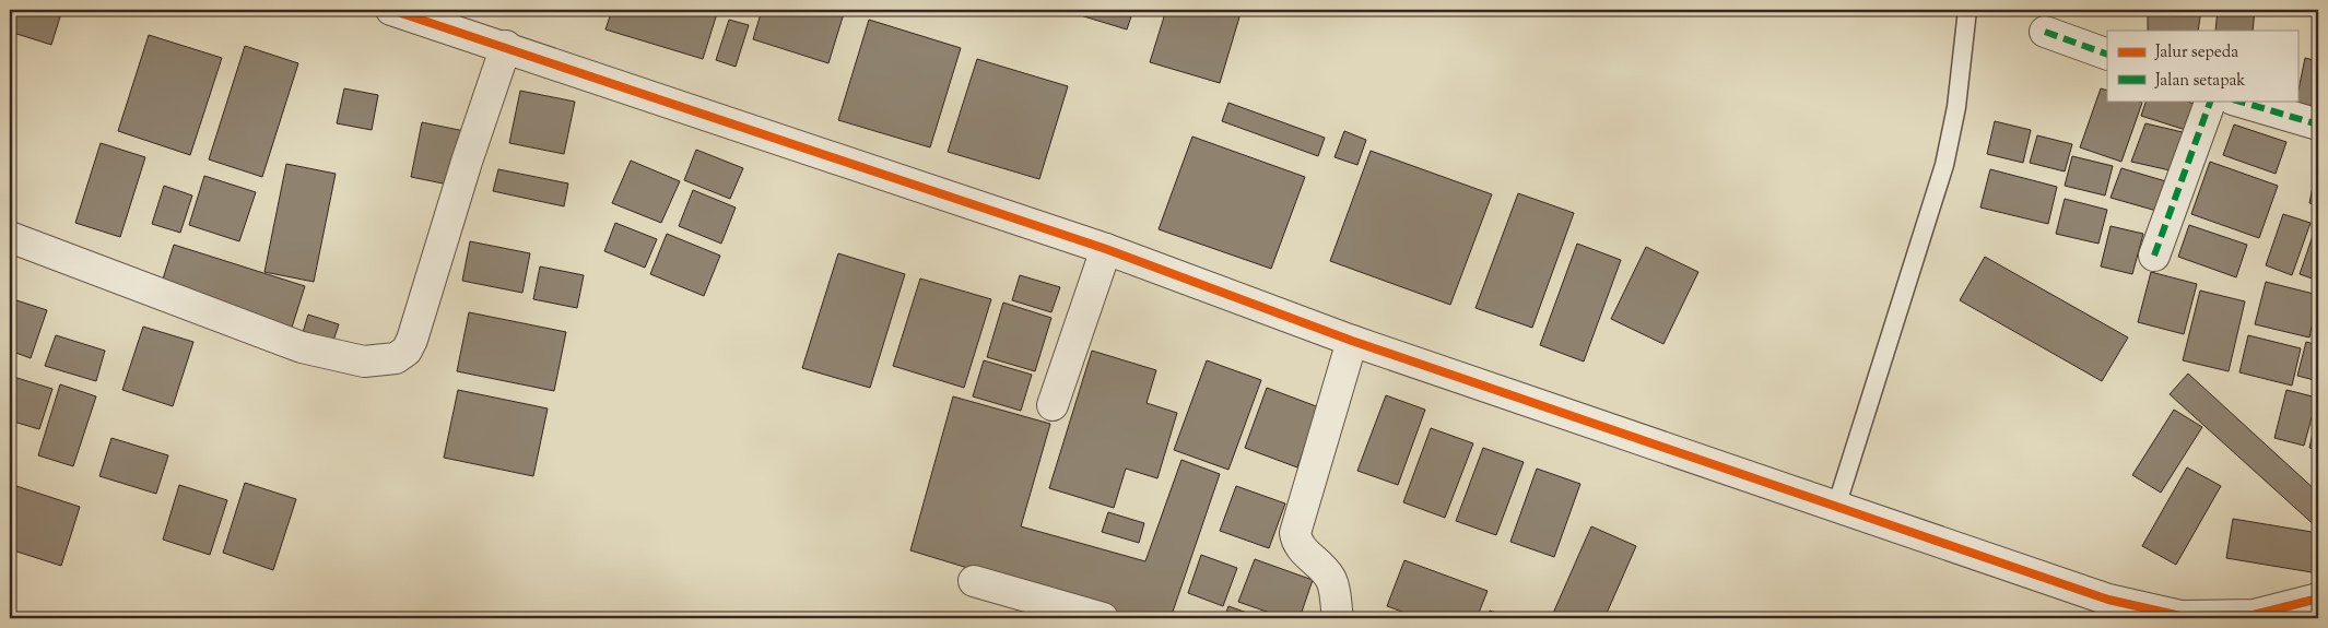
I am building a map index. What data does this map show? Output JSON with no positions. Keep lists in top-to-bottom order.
{
  "legend": ["Jalur sepeda", "Jalan setapak"]
}
